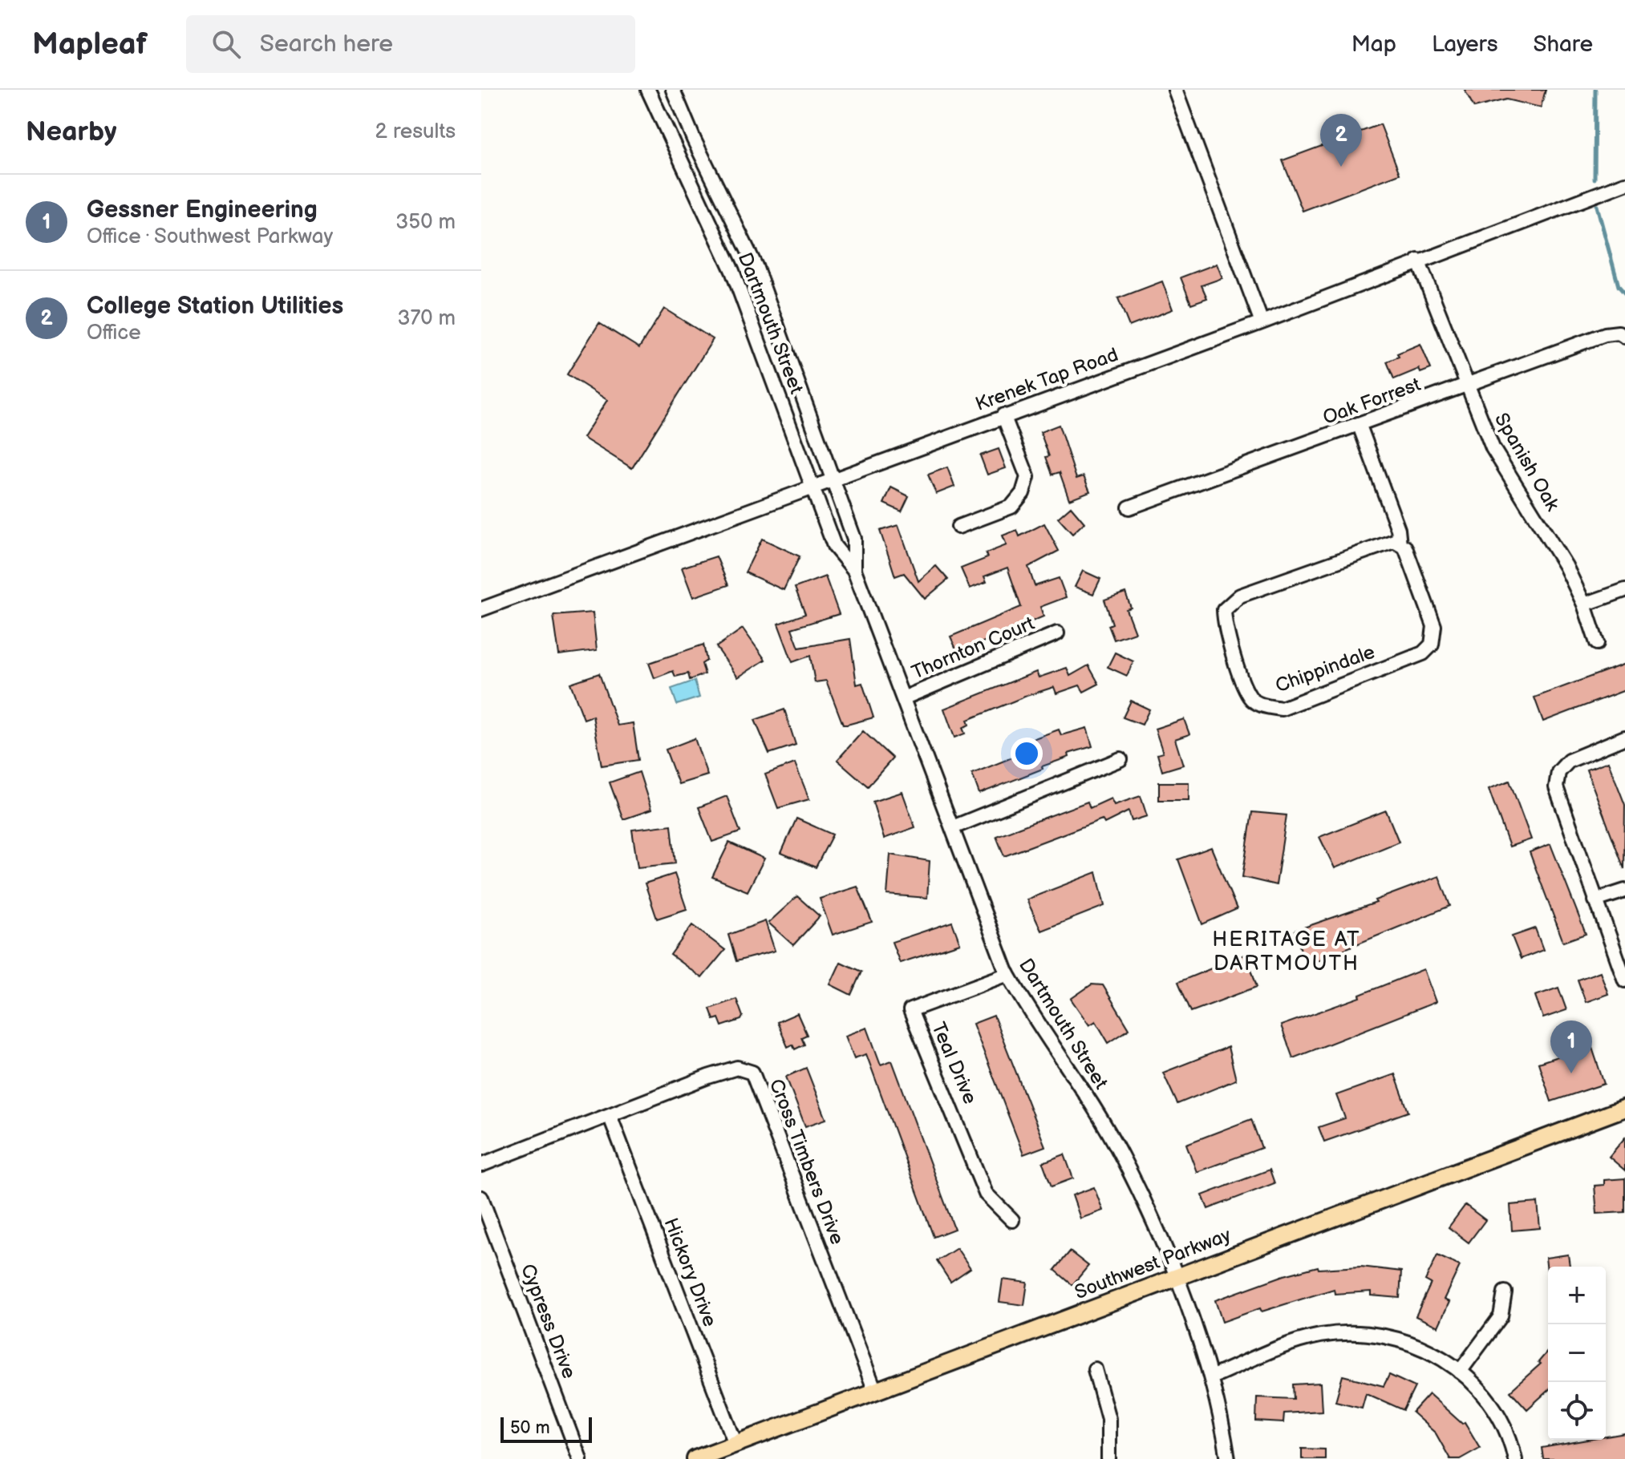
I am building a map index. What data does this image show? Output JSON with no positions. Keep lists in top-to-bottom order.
{
  "streets": {
    "main road": ["Southwest Parkway"],
    "street": [
      "Dartmouth Street",
      "Krenek Tap Road",
      "Oak Forrest",
      "Spanish Oak",
      "Thornton Court",
      "Chippindale",
      "Teal Drive",
      "Cross Timbers Drive",
      "Hickory Drive",
      "Cypress Drive"
    ]
  },
  "crossings": [
    ["Dartmouth Street", "Krenek Tap Road"],
    ["Dartmouth Street", "Thornton Court"],
    ["Dartmouth Street", "Teal Drive"],
    ["Dartmouth Street", "Southwest Parkway"],
    ["Krenek Tap Road", "Spanish Oak"],
    ["Oak Forrest", "Spanish Oak"],
    ["Oak Forrest", "Chippindale"],
    ["Cross Timbers Drive", "Southwest Parkway"],
    ["Cross Timbers Drive", "Hickory Drive"],
    ["Southwest Parkway", "Hickory Drive"]
  ],
  "districts": ["HERITAGE AT DARTMOUTH"],
  "scale_bar": "50 m",
  "page": {
    "header": "Mapleaf",
    "search": "Search here",
    "nav": ["Map", "Layers", "Share"],
    "heading": ["Nearby", "2 results"],
    "pins": ["2", "1"],
    "list": [
      {
        "mark": "1",
        "name": "Gessner Engineering",
        "note": "Office · Southwest Parkway",
        "value": "350 m"
      },
      {
        "mark": "2",
        "name": "College Station Utilities",
        "note": "Office",
        "value": "370 m"
      }
    ],
    "map_buttons": ["+", "−"],
    "scale": "50 m"
  }
}
